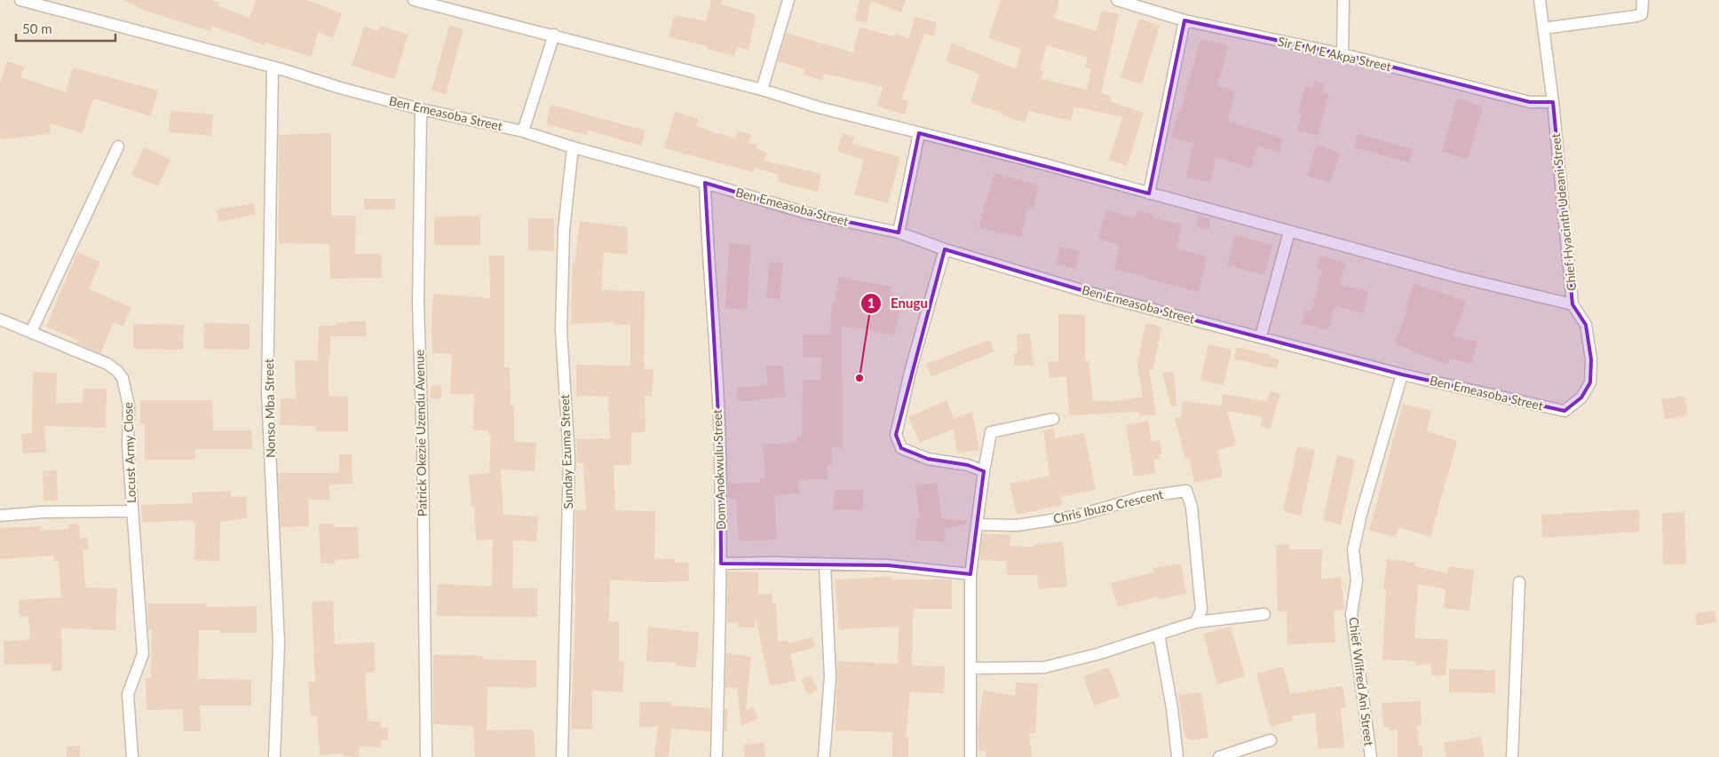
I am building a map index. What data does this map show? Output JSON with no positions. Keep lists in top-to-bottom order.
{
  "streets": {
    "street": [
      "Sir E M E Akpa Street",
      "Ben Emeasoba Street",
      "Chief Hyacinth Udeani Street",
      "Nonso Mba Street",
      "Patrick Okezie Uzendu Avenue",
      "Sunday Ezuma Street",
      "Locust Army Close",
      "Dom Anokwulu Street",
      "Chris Ibuzo Crescent",
      "Chief Wilfred Ani Street"
    ]
  },
  "crossings": [
    ["Sir E M E Akpa Street", "Chief Hyacinth Udeani Street"],
    ["Ben Emeasoba Street", "Chief Hyacinth Udeani Street"],
    ["Ben Emeasoba Street", "Nonso Mba Street"],
    ["Ben Emeasoba Street", "Patrick Okezie Uzendu Avenue"],
    ["Ben Emeasoba Street", "Sunday Ezuma Street"],
    ["Ben Emeasoba Street", "Dom Anokwulu Street"],
    ["Ben Emeasoba Street", "Chief Wilfred Ani Street"]
  ],
  "places": ["Enugu"],
  "scale_bar": "50 m"
}
